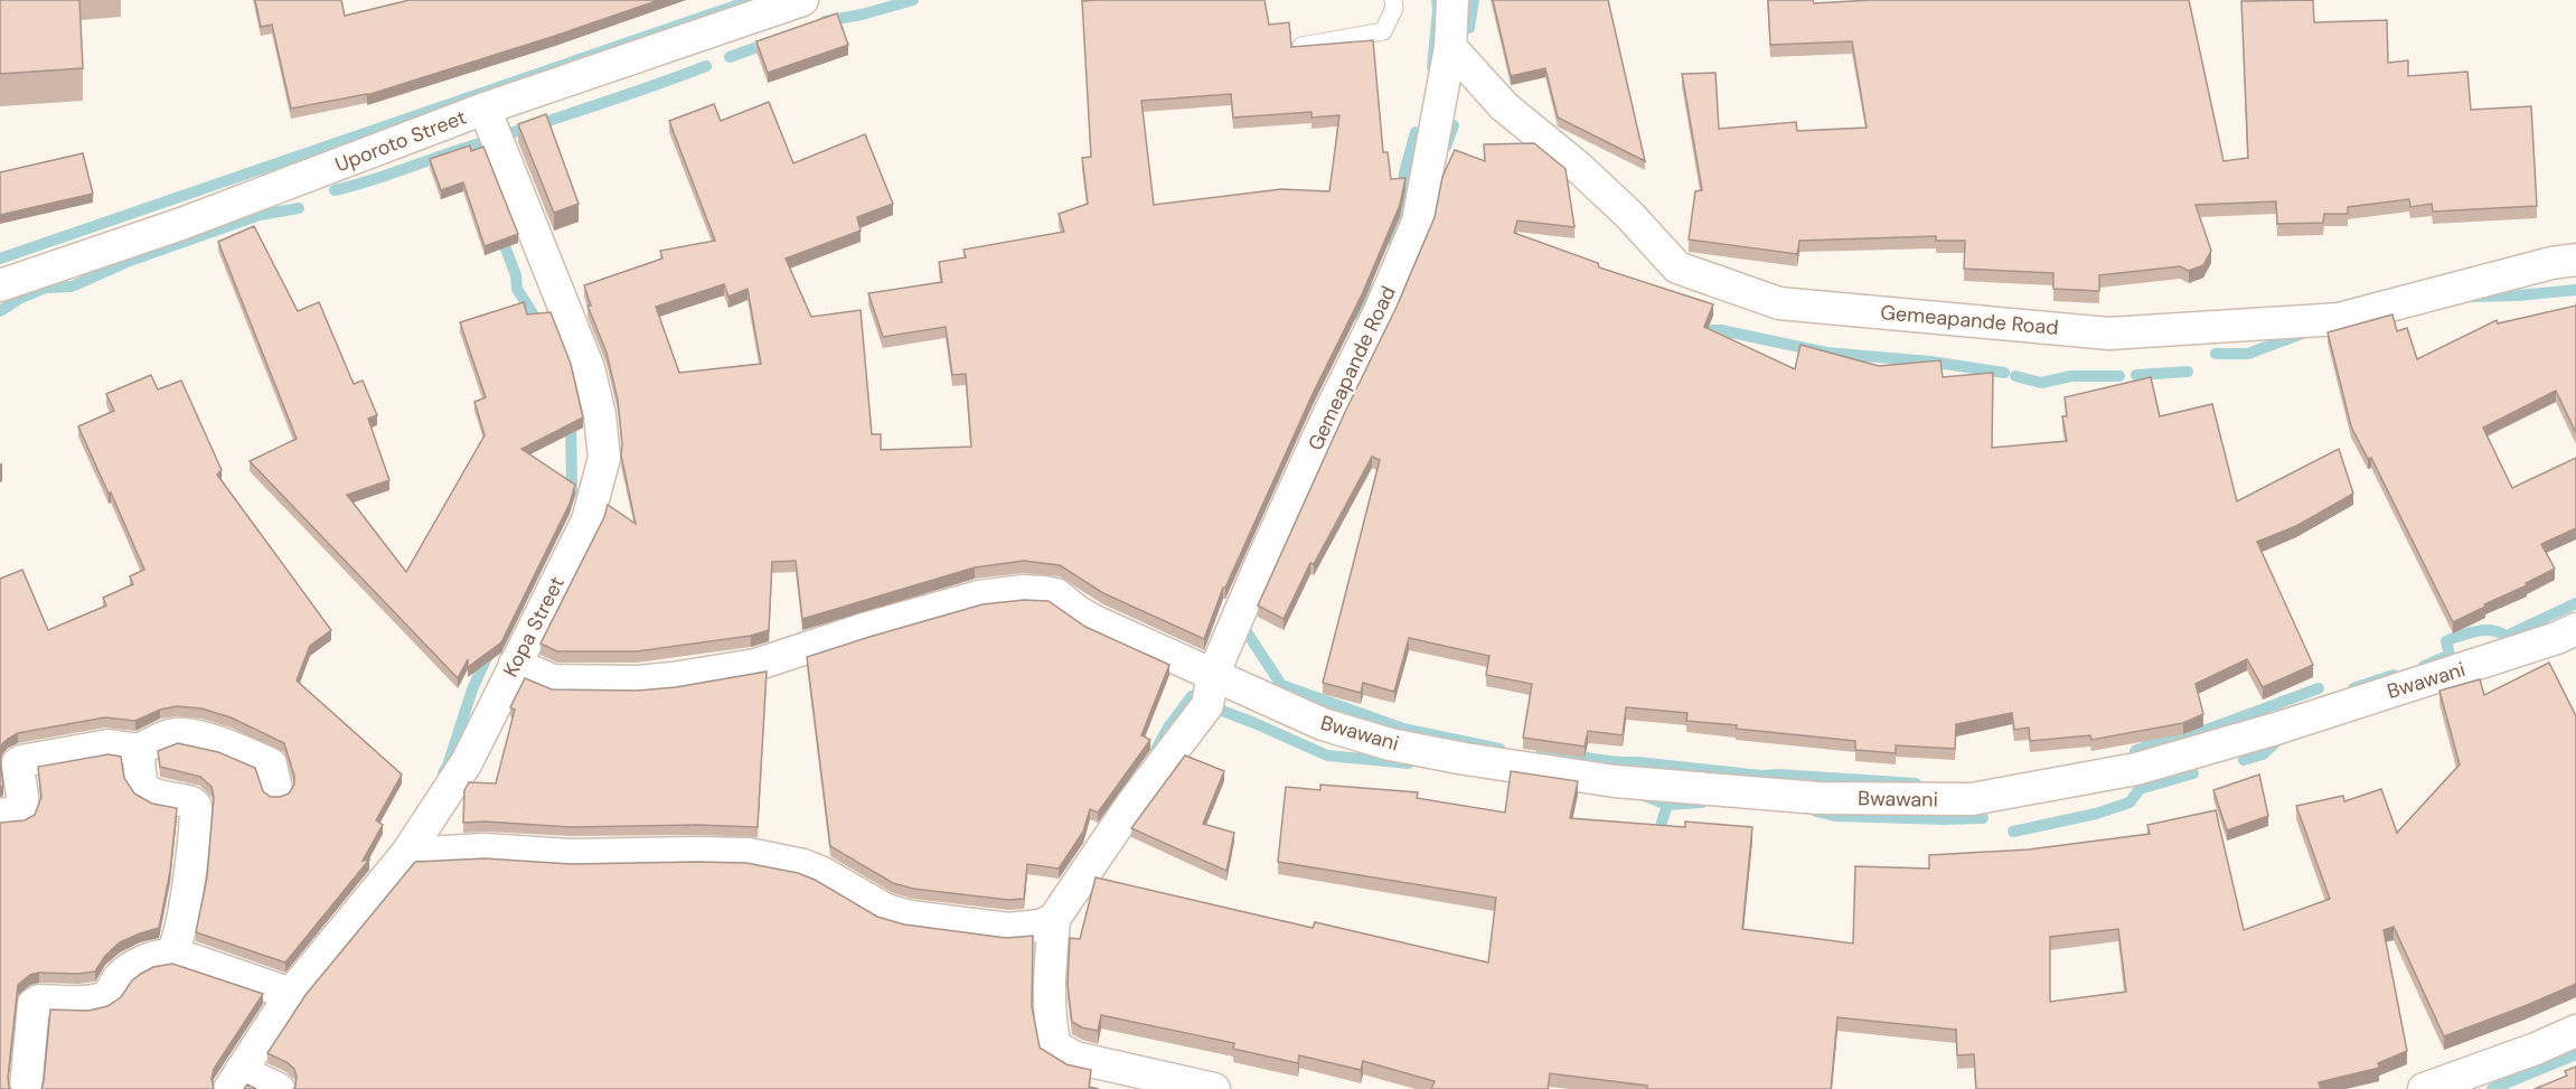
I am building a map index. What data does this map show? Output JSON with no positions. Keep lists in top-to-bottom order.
{
  "streets": {
    "street": [
      "Uporoto Street",
      "Gemeapande Road",
      "Kopa Street",
      "Bwawani"
    ]
  },
  "crossings": [
    ["Uporoto Street", "Kopa Street"],
    ["Gemeapande Road", "Bwawani"],
    ["Kopa Street", "Bwawani"]
  ]
}
